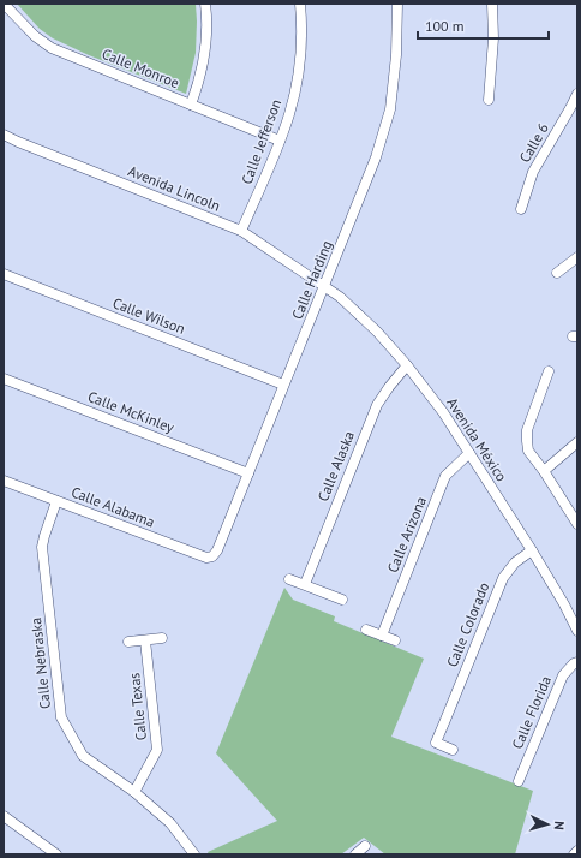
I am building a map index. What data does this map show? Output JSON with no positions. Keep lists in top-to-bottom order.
{
  "streets": {
    "street": [
      "Calle Monroe",
      "Calle Jefferson",
      "Calle 6",
      "Avenida Lincoln",
      "Calle Harding",
      "Calle Wilson",
      "Calle McKinley",
      "Avenida México",
      "Calle Alaska",
      "Calle Alabama",
      "Calle Arizona",
      "Calle Colorado",
      "Calle Nebraska",
      "Calle Texas",
      "Calle Florida"
    ]
  },
  "crossings": [
    ["Calle Monroe", "Calle Jefferson"],
    ["Calle Jefferson", "Avenida Lincoln"],
    ["Avenida Lincoln", "Calle Harding"],
    ["Avenida Lincoln", "Avenida México"],
    ["Calle Harding", "Calle Wilson"],
    ["Calle Harding", "Calle McKinley"],
    ["Calle Harding", "Avenida México"],
    ["Calle Harding", "Calle Alabama"],
    ["Avenida México", "Calle Alaska"],
    ["Avenida México", "Calle Arizona"],
    ["Avenida México", "Calle Colorado"],
    ["Calle Alabama", "Calle Nebraska"],
    ["Calle Nebraska", "Calle Texas"]
  ],
  "scale_bar": "100 m",
  "north": "right"
}
